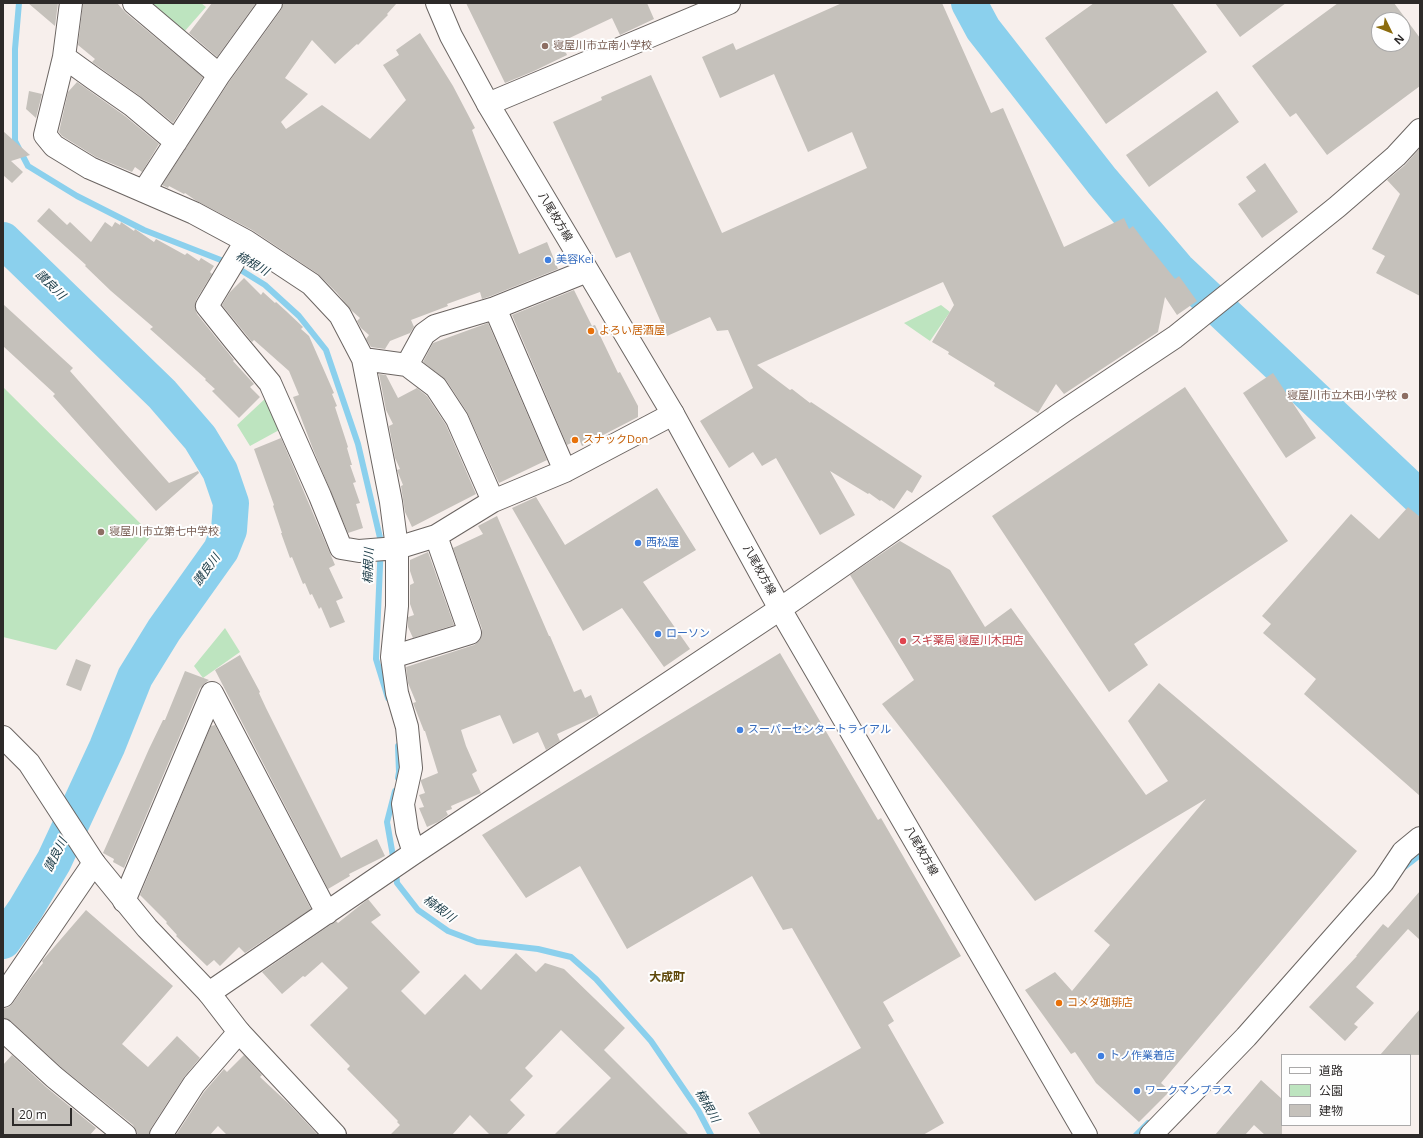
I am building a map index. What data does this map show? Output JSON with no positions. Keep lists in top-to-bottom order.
{
  "streets": {
    "street": ["八尾枚方線"]
  },
  "districts": ["大成町"],
  "water": ["楠根川", "讃良川"],
  "places": [
    "寝屋川市立南小学校",
    "美容Kei",
    "よろい居酒屋",
    "寝屋川市立木田小学校",
    "スナックDon",
    "寝屋川市立第七中学校",
    "西松屋",
    "ローソン",
    "スギ薬局 寝屋川木田店",
    "スーパーセンタートライアル",
    "コメダ珈琲店",
    "トノ作業着店",
    "ワークマンプラス"
  ],
  "legend": ["道路", "公園", "建物"],
  "scale_bar": "20 m",
  "north": "bottom right"
}
